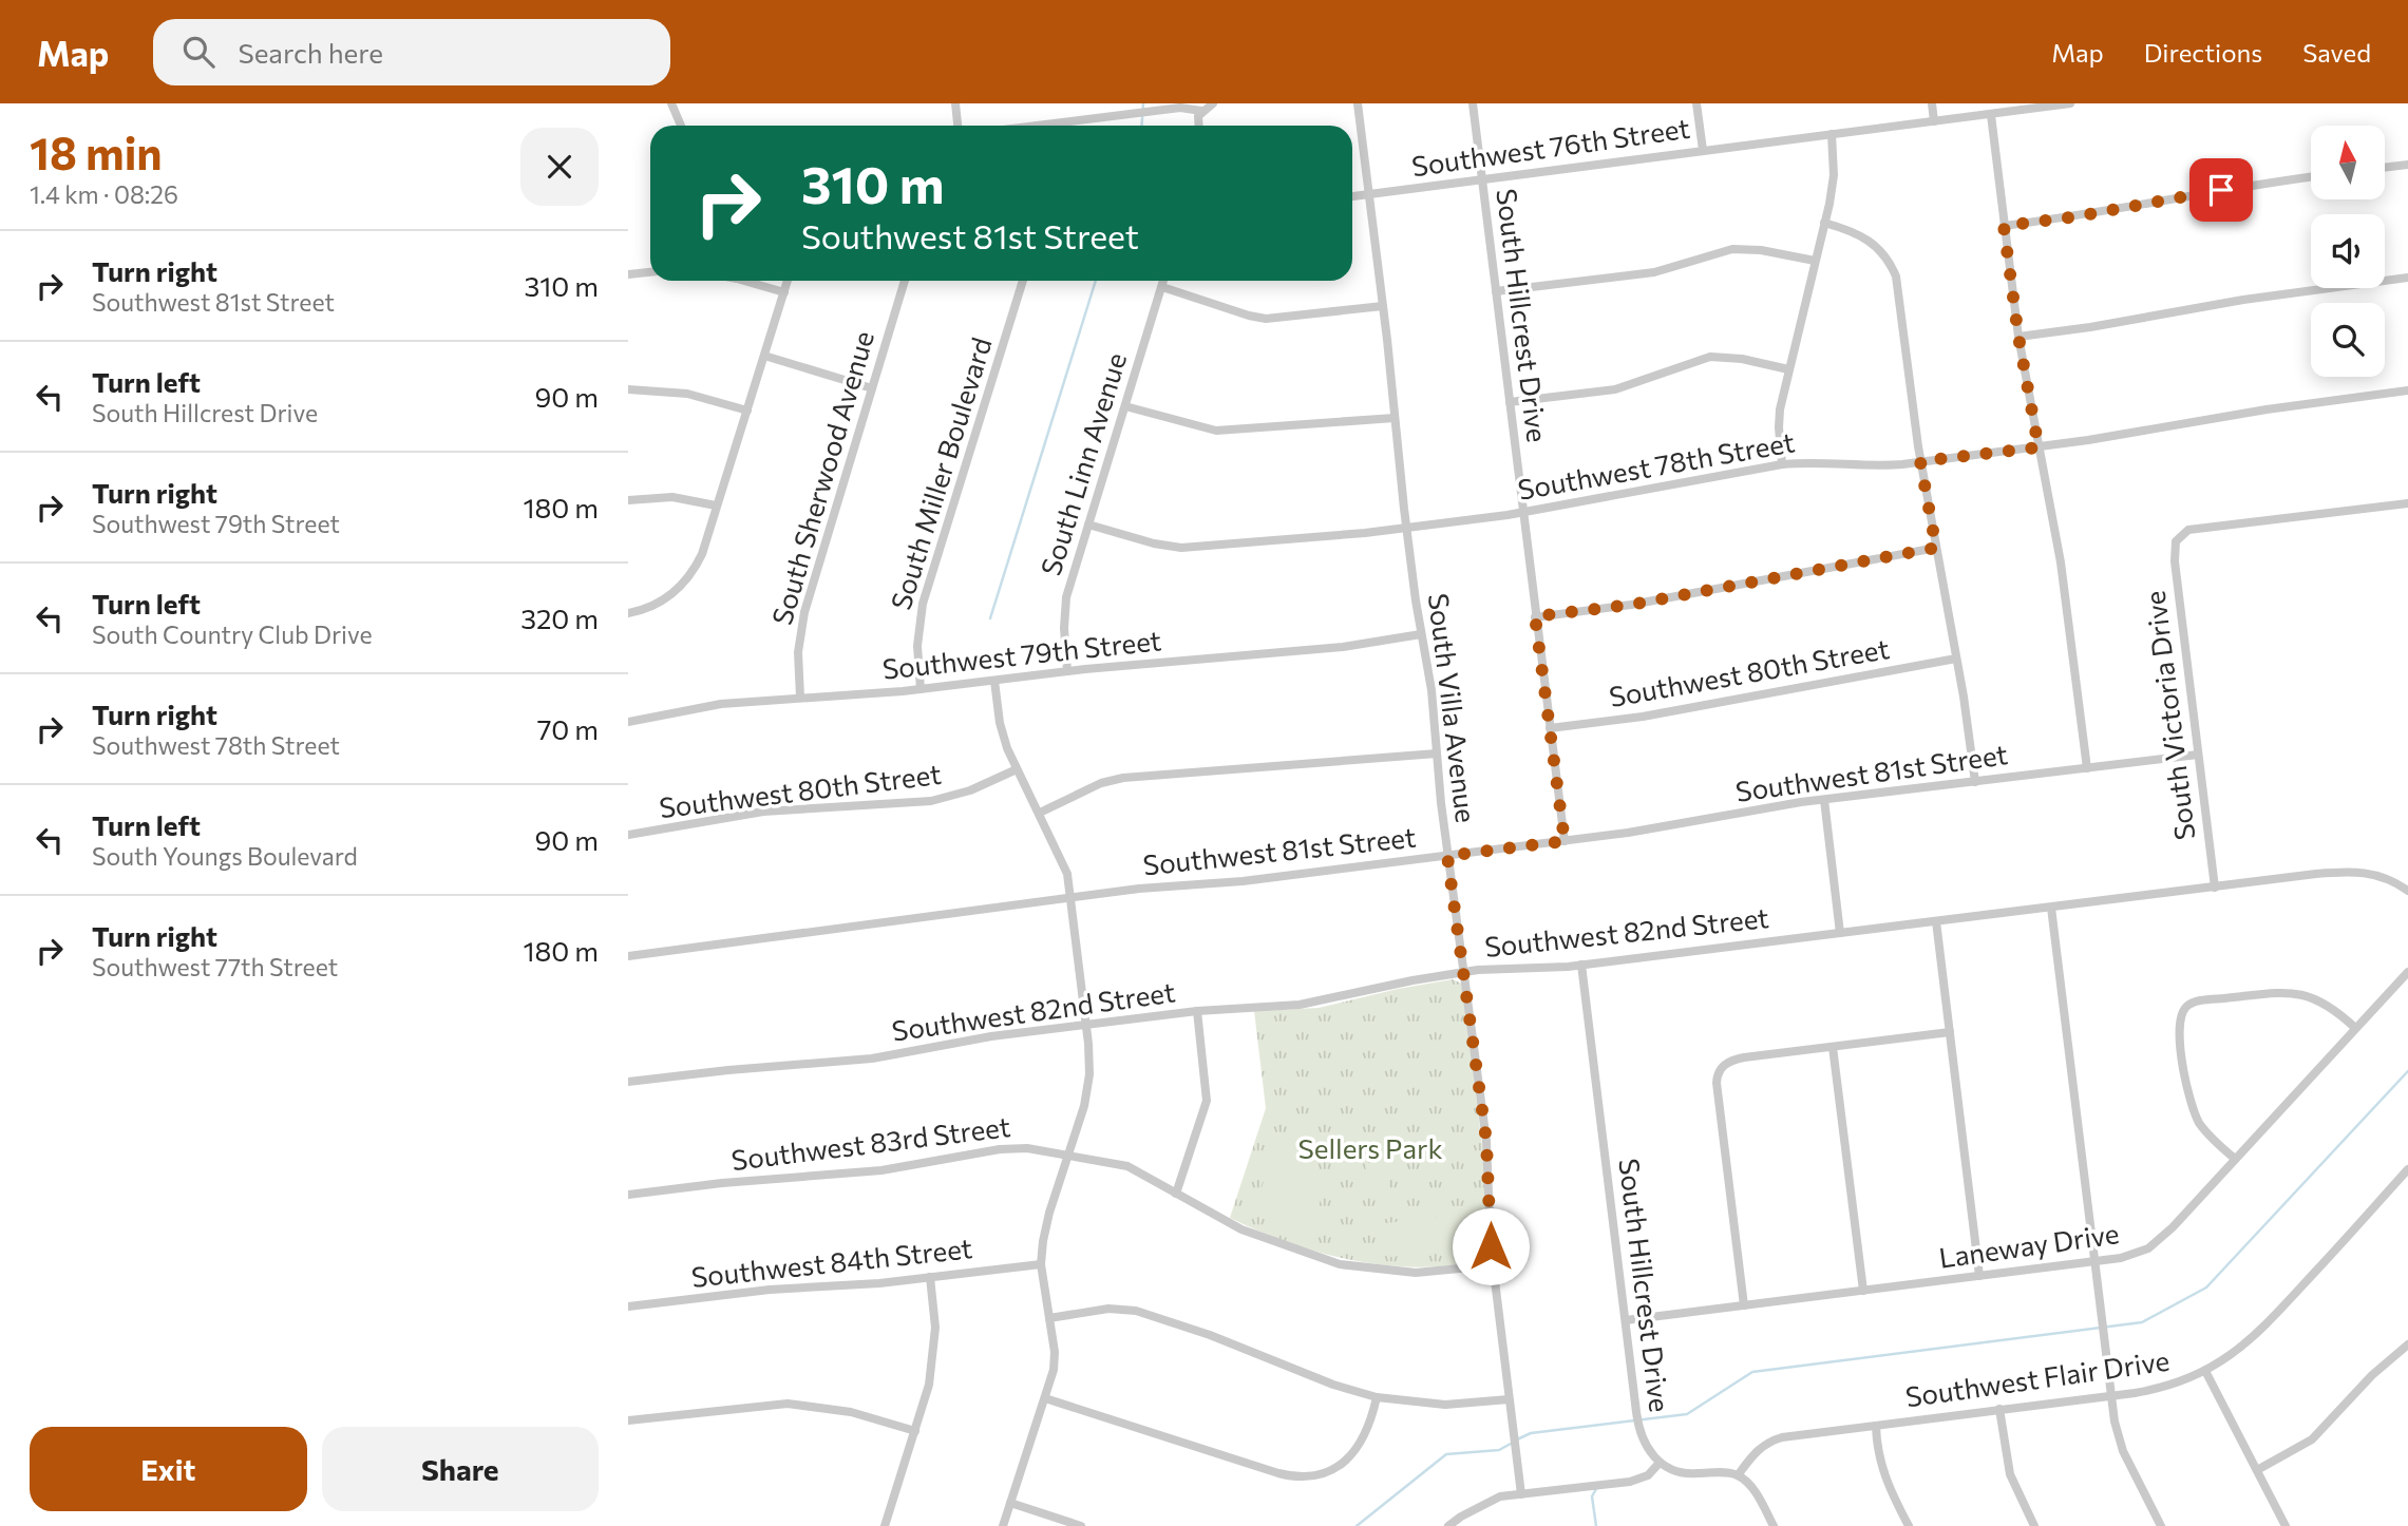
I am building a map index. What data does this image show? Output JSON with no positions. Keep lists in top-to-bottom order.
{
  "streets": {
    "street": [
      "Southwest 76th Street",
      "South Hillcrest Drive",
      "South Linn Avenue",
      "Southwest 78th Street",
      "South Miller Boulevard",
      "South Sherwood Avenue",
      "Southwest 79th Street",
      "Southwest 80th Street",
      "South Villa Avenue",
      "South Victoria Drive",
      "Southwest 81st Street",
      "Southwest 82nd Street",
      "Southwest 83rd Street",
      "Laneway Drive",
      "Southwest 84th Street",
      "Southwest Flair Drive"
    ]
  },
  "crossings": [
    ["Southwest 76th Street", "South Hillcrest Drive"],
    ["Southwest 76th Street", "South Villa Avenue"],
    ["South Hillcrest Drive", "Southwest 78th Street"],
    ["South Hillcrest Drive", "Southwest 80th Street"],
    ["South Hillcrest Drive", "Southwest 81st Street"],
    ["South Hillcrest Drive", "Southwest 82nd Street"],
    ["South Hillcrest Drive", "Laneway Drive"],
    ["South Linn Avenue", "Southwest 78th Street"],
    ["South Linn Avenue", "Southwest 79th Street"],
    ["Southwest 78th Street", "South Villa Avenue"],
    ["South Miller Boulevard", "Southwest 79th Street"],
    ["South Sherwood Avenue", "Southwest 79th Street"],
    ["Southwest 79th Street", "South Villa Avenue"],
    ["South Villa Avenue", "Southwest 81st Street"],
    ["South Villa Avenue", "Southwest 82nd Street"],
    ["South Villa Avenue", "Southwest 83rd Street"],
    ["South Victoria Drive", "Southwest 81st Street"],
    ["South Victoria Drive", "Southwest 82nd Street"]
  ],
  "parks": ["Sellers Park"],
  "north": "top",
  "page": {
    "header": "Map",
    "search": "Search here",
    "nav": ["Map", "Directions", "Saved"],
    "heading": ["18 min", "1.4 km · 08:26"],
    "turn": ["310 m", "Southwest 81st Street"],
    "list": [
      {
        "name": "Turn right",
        "note": "Southwest 81st Street",
        "value": "310 m"
      },
      {
        "name": "Turn left",
        "note": "South Hillcrest Drive",
        "value": "90 m"
      },
      {
        "name": "Turn right",
        "note": "Southwest 79th Street",
        "value": "180 m"
      },
      {
        "name": "Turn left",
        "note": "South Country Club Drive",
        "value": "320 m"
      },
      {
        "name": "Turn right",
        "note": "Southwest 78th Street",
        "value": "70 m"
      },
      {
        "name": "Turn left",
        "note": "South Youngs Boulevard",
        "value": "90 m"
      },
      {
        "name": "Turn right",
        "note": "Southwest 77th Street",
        "value": "180 m"
      }
    ],
    "buttons": ["Exit", "Share"]
  }
}
